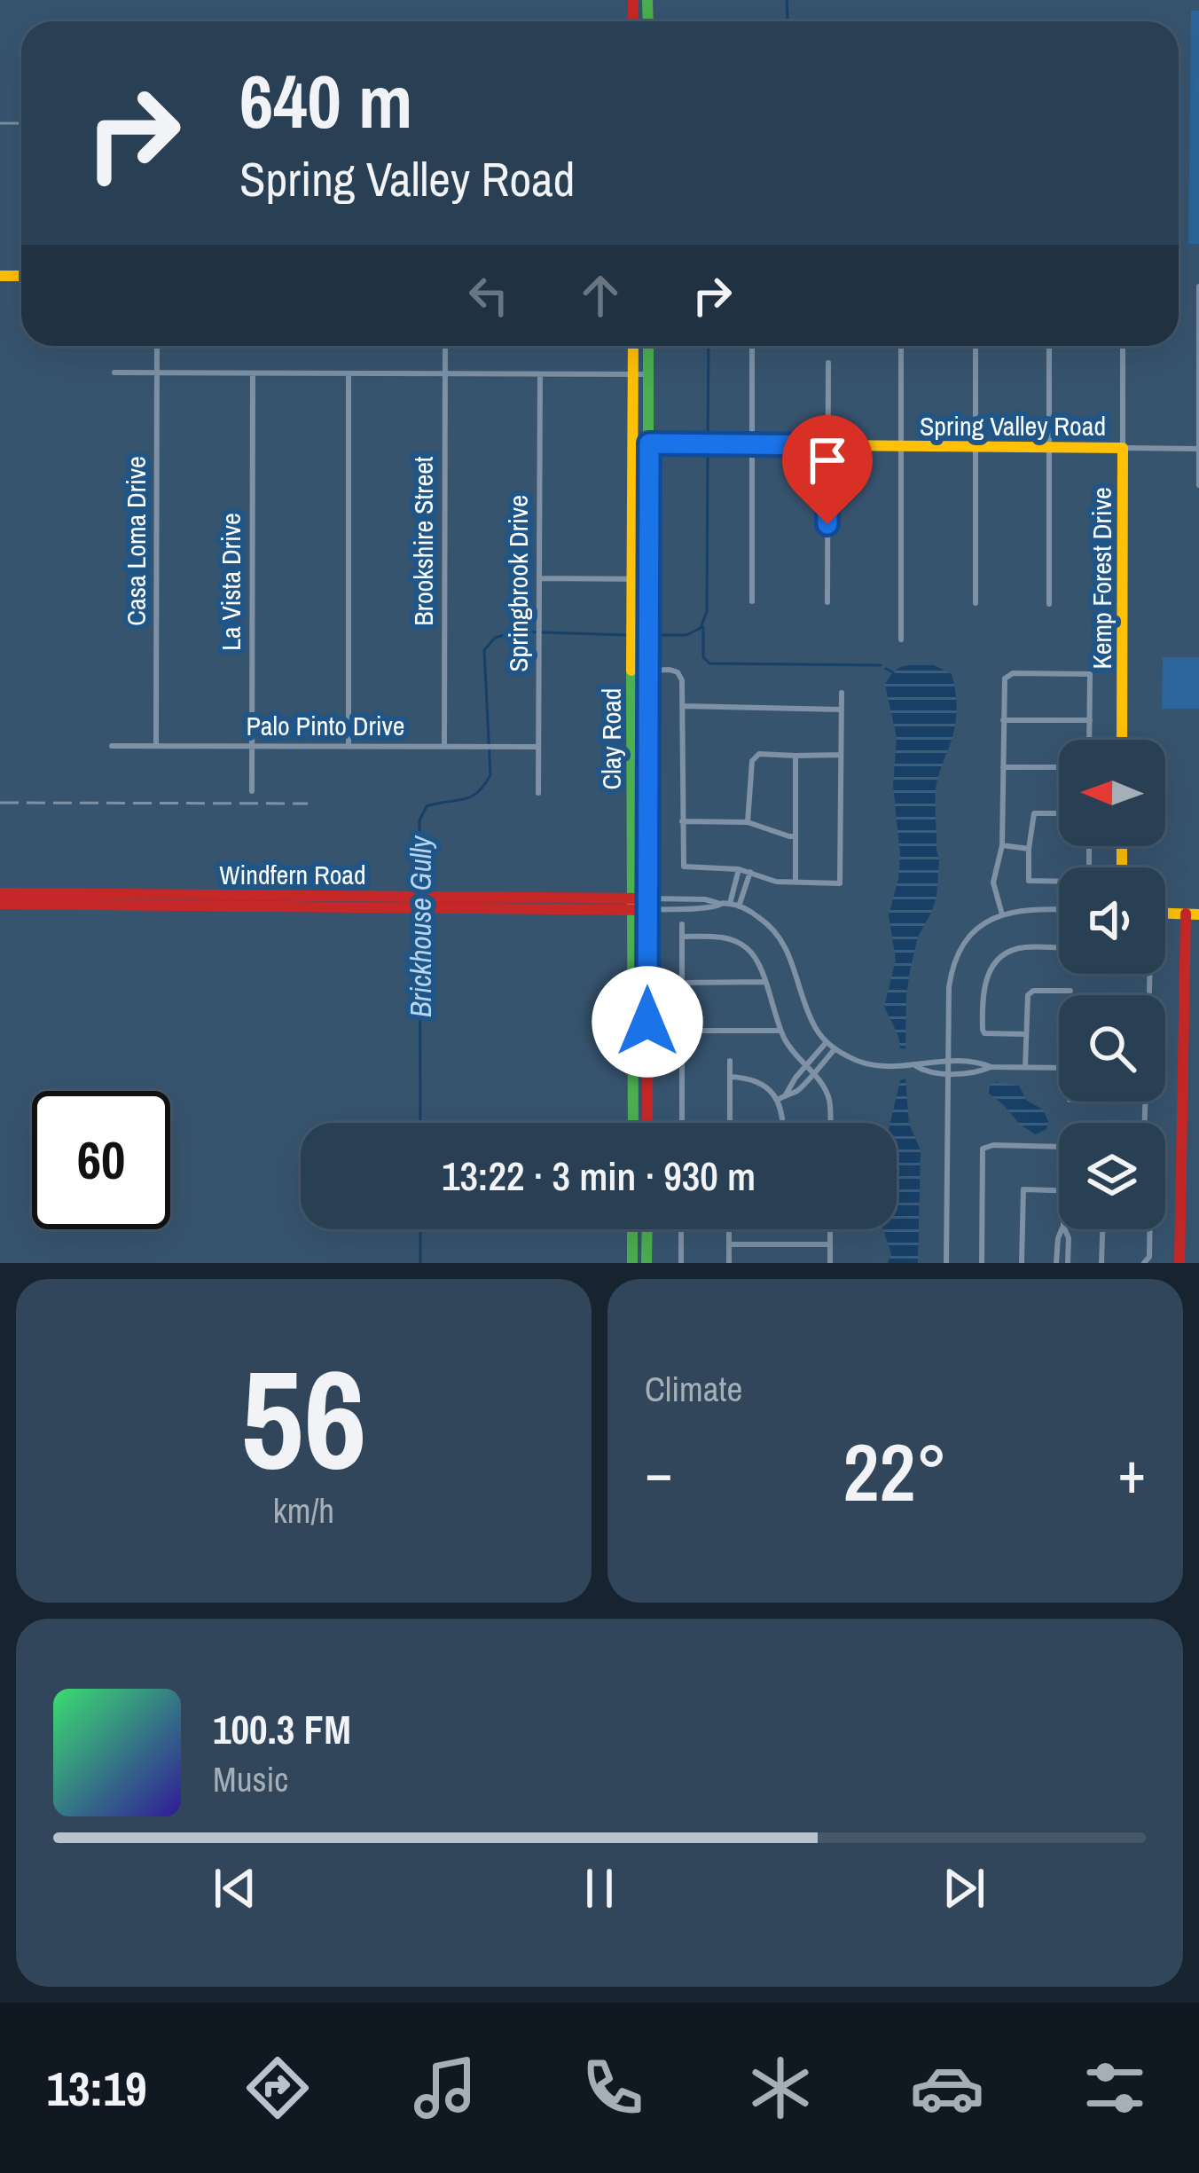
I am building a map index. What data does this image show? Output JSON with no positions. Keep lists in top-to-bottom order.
{
  "streets": {
    "street": [
      "Spring Valley Road",
      "Casa Loma Drive",
      "Brookshire Street",
      "Kemp Forest Drive",
      "La Vista Drive",
      "Springbrook Drive",
      "Palo Pinto Drive",
      "Clay Road",
      "Windfern Road"
    ]
  },
  "crossings": [
    ["Spring Valley Road", "Kemp Forest Drive"],
    ["Spring Valley Road", "Clay Road"],
    ["Casa Loma Drive", "Palo Pinto Drive"],
    ["Brookshire Street", "Palo Pinto Drive"],
    ["La Vista Drive", "Palo Pinto Drive"],
    ["Springbrook Drive", "Palo Pinto Drive"],
    ["Clay Road", "Windfern Road"]
  ],
  "water": ["Brickhouse Gully"],
  "north": "left",
  "page": {
    "turn": ["640 m", "Spring Valley Road"],
    "limit": "60",
    "trip": "13:22 · 3 min · 930 m",
    "tile": [
      ["56", "km/h"],
      "Climate"
    ],
    "heat": ["−", "22°", "+"],
    "song": ["100.3 FM", "Music"],
    "tabs": "13:19"
  }
}
